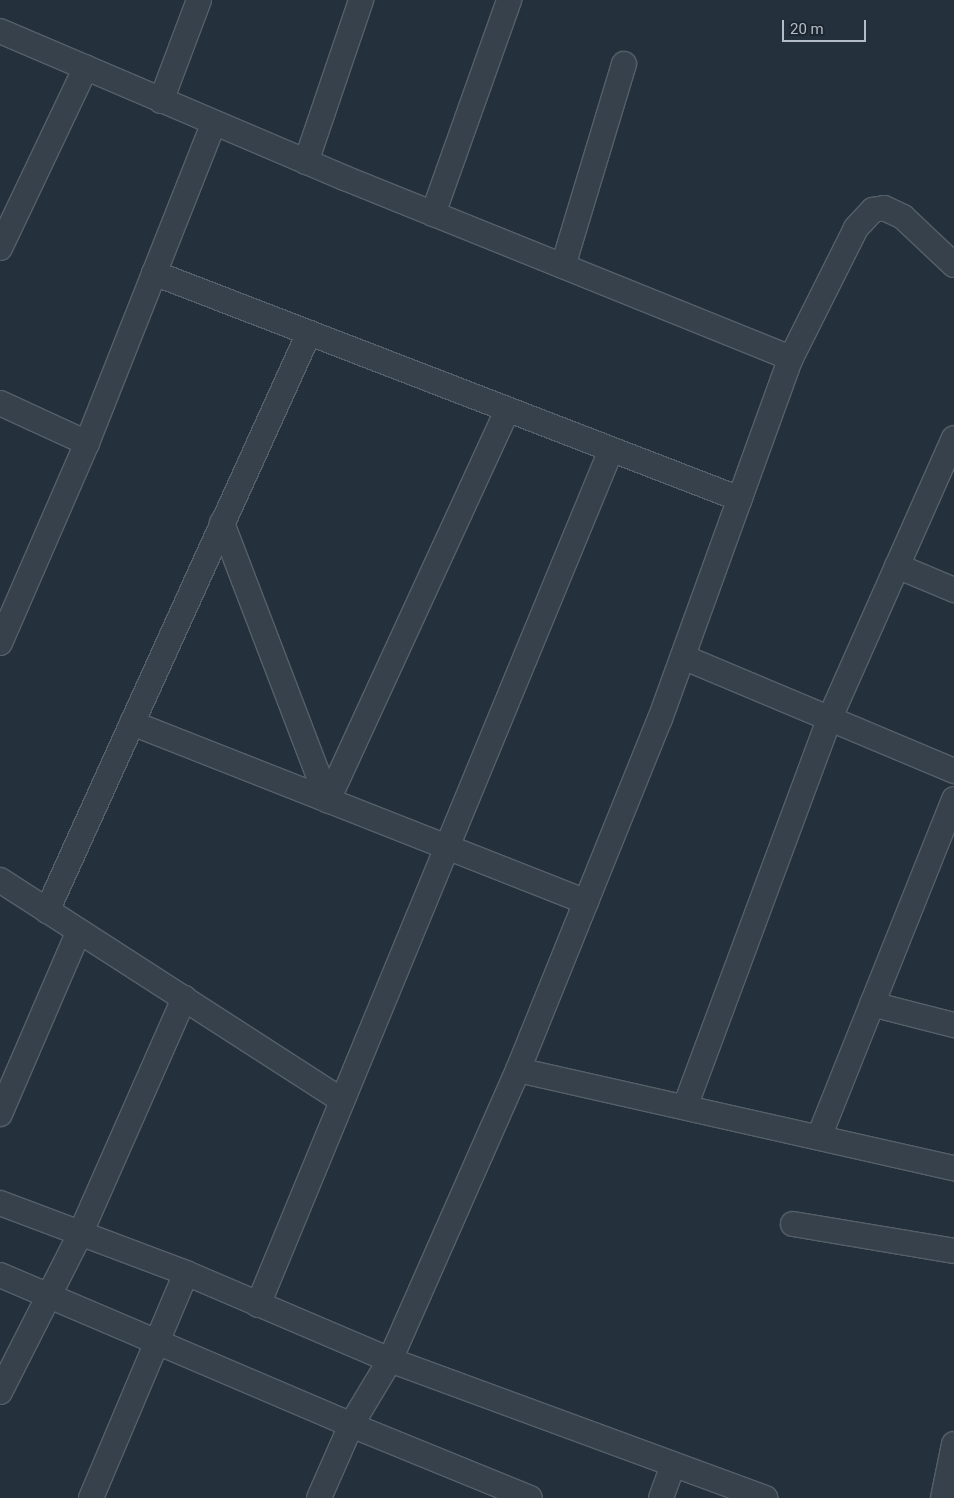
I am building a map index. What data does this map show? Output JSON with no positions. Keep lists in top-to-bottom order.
{
  "scale_bar": "20 m"
}
